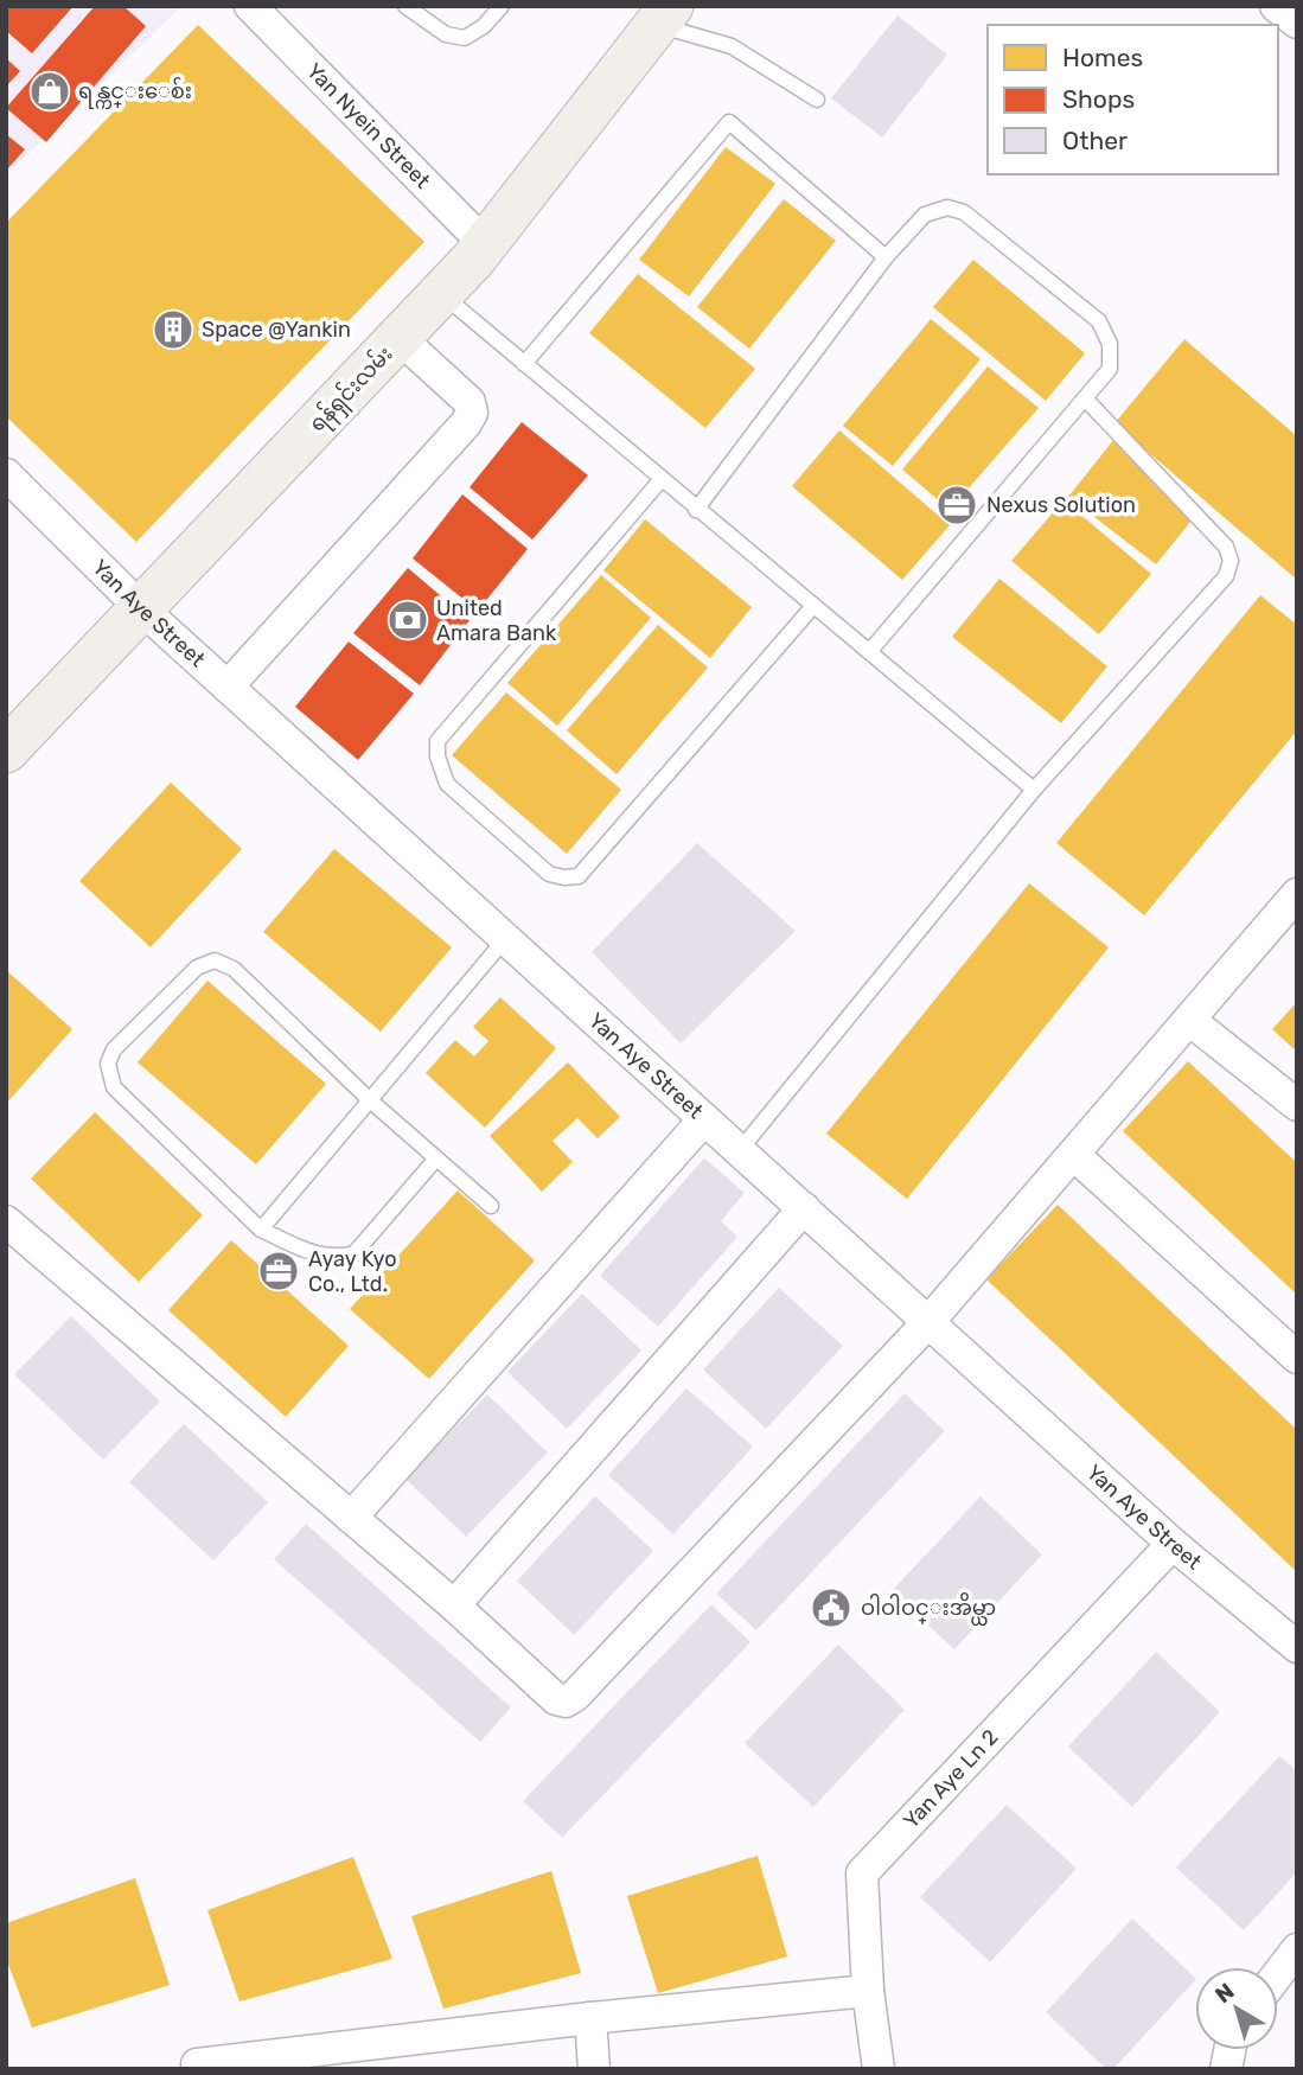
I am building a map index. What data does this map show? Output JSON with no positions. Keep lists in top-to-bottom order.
{
  "streets": {
    "main road": ["ရန်ရှင်းလမ်း"],
    "street": ["Yan Nyein Street", "Yan Aye Street", "Yan Aye Ln 2"]
  },
  "crossings": [
    ["Yan Nyein Street", "ရန်ရှင်းလမ်း"],
    ["ရန်ရှင်းလမ်း", "Yan Aye Street"],
    ["Yan Aye Street", "Yan Aye Ln 2"]
  ],
  "places": {
    "shop": ["ရန္ကင္းေစ်း"],
    "building": ["Space @Yankin"],
    "office": ["Nexus Solution", "Ayay Kyo Co., Ltd."],
    "bank": ["United Amara Bank"],
    "public building": ["ဝါဝါဝင္းအိမ္ယာ"]
  },
  "legend": ["Homes", "Shops", "Other"],
  "north": "top left"
}
